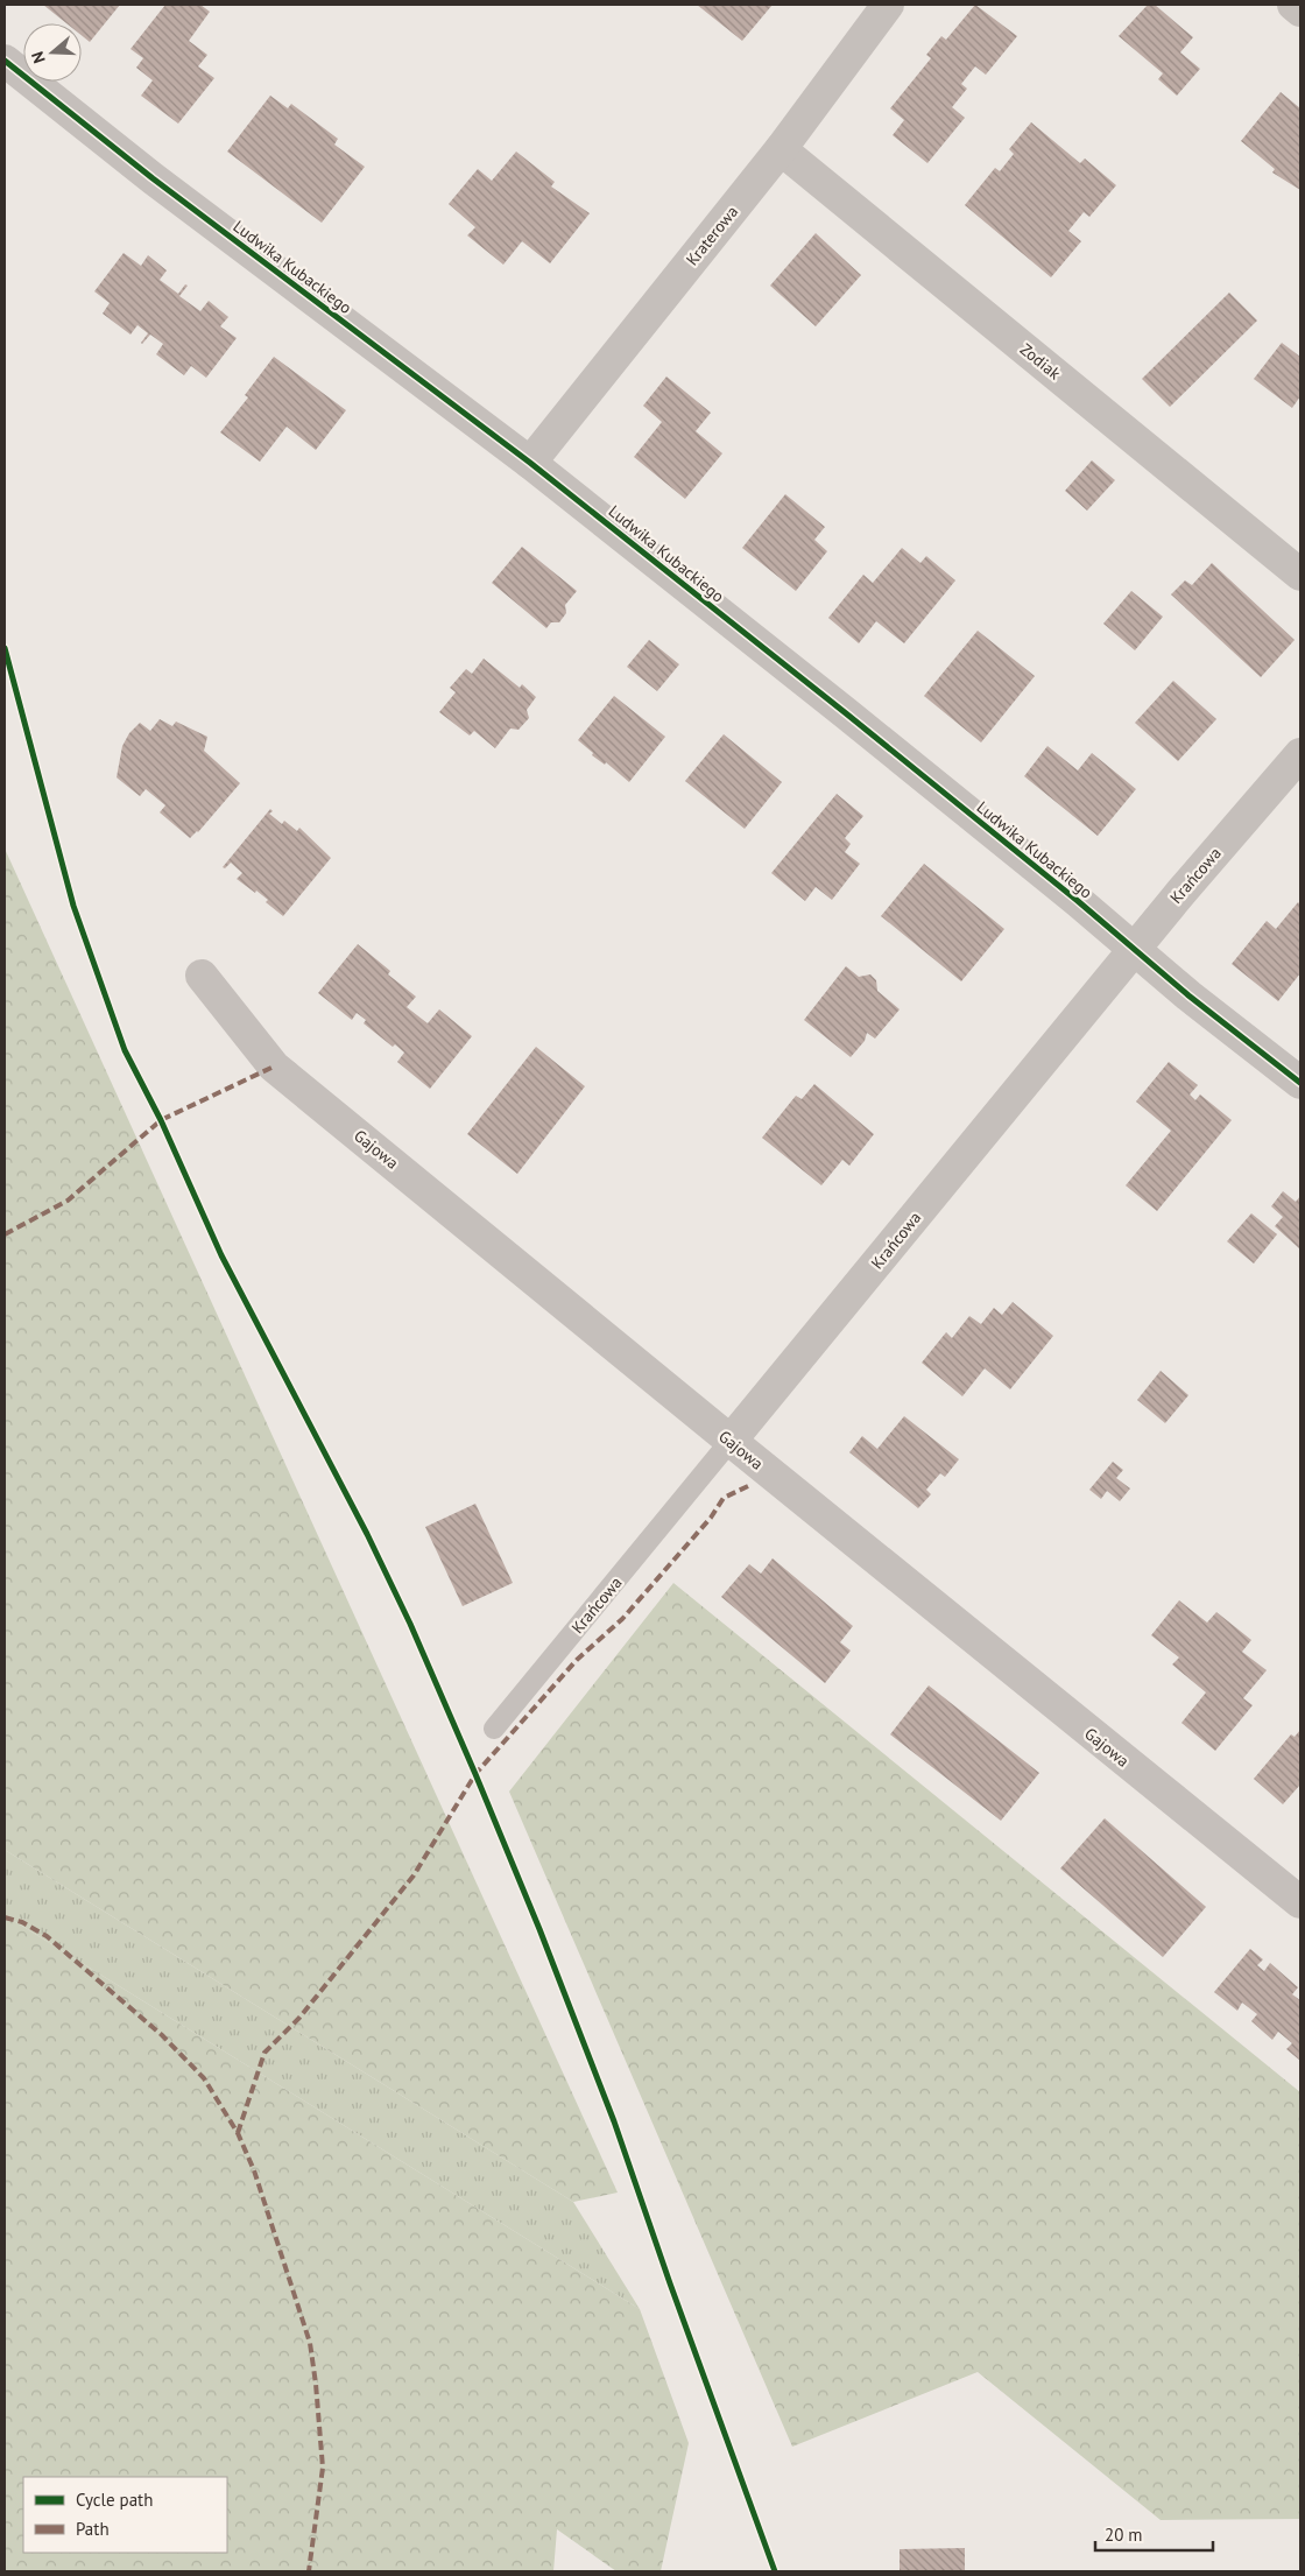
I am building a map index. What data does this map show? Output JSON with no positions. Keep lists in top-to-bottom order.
{
  "streets": {
    "street": [
      "Kraterowa",
      "Ludwika Kubackiego",
      "Zodiak",
      "Krańcowa",
      "Gajowa"
    ]
  },
  "crossings": [
    ["Kraterowa", "Ludwika Kubackiego"],
    ["Kraterowa", "Zodiak"],
    ["Ludwika Kubackiego", "Krańcowa"],
    ["Krańcowa", "Gajowa"]
  ],
  "legend": ["Cycle path", "Path"],
  "scale_bar": "20 m",
  "north": "left"
}
